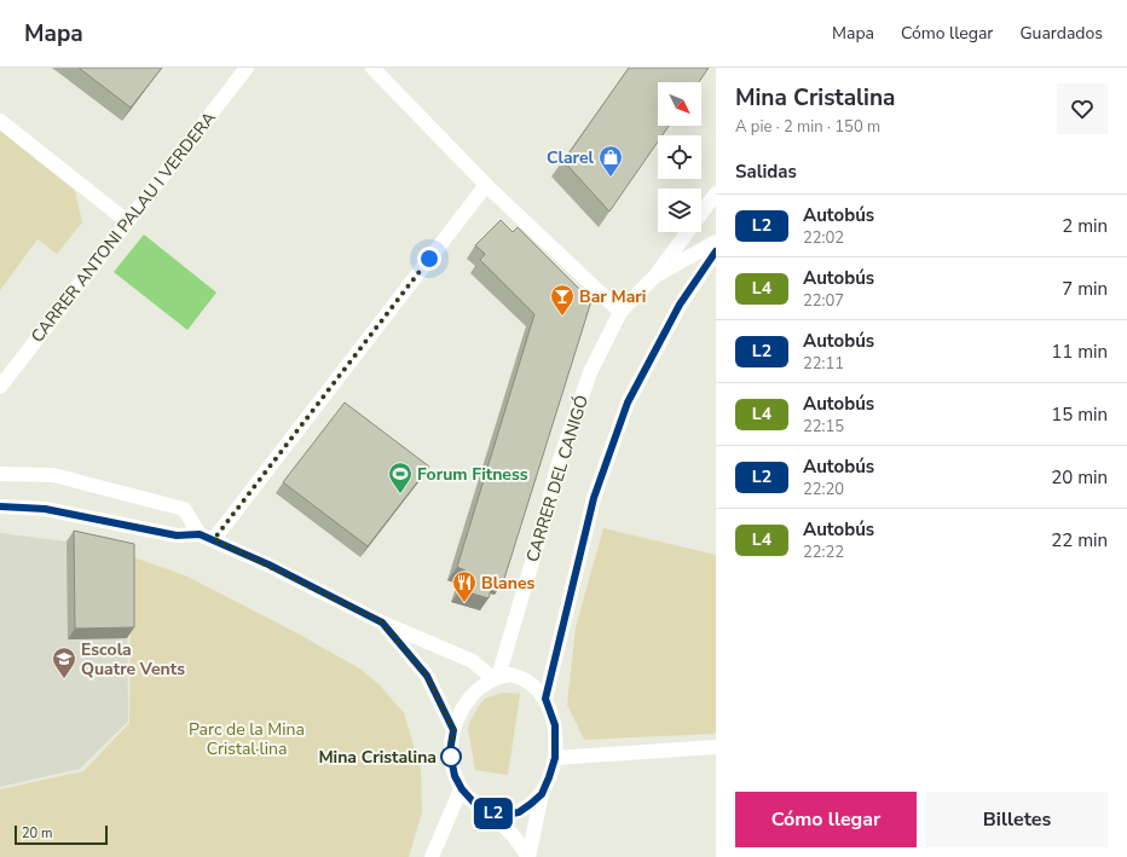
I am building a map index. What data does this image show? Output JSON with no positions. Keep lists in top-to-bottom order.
{
  "streets": {
    "street": ["CARRER ANTONI PALAU I VERDERA", "CARRER DEL CANIGÓ"]
  },
  "parks": ["Parc de la Mina Cristal·lina"],
  "places": {
    "shop": ["Clarel"],
    "bar": ["Bar Mari"],
    "sports": ["Forum Fitness"],
    "restaurant": ["Blanes"],
    "school or university": ["Escola Quatre Vents"],
    "other": ["Mina Cristalina"]
  },
  "lines": ["bus line L2"],
  "scale_bar": "20 m",
  "north": "bottom right",
  "page": {
    "header": "Mapa",
    "nav": ["Mapa", "Cómo llegar", "Guardados"],
    "on_map": "L2",
    "heading": [
      ["Mina Cristalina", "A pie · 2 min · 150 m"],
      "Salidas"
    ],
    "list": [
      {
        "mark": "L2",
        "name": "Autobús",
        "note": "22:02",
        "value": "2 min"
      },
      {
        "mark": "L4",
        "name": "Autobús",
        "note": "22:07",
        "value": "7 min"
      },
      {
        "mark": "L2",
        "name": "Autobús",
        "note": "22:11",
        "value": "11 min"
      },
      {
        "mark": "L4",
        "name": "Autobús",
        "note": "22:15",
        "value": "15 min"
      },
      {
        "mark": "L2",
        "name": "Autobús",
        "note": "22:20",
        "value": "20 min"
      },
      {
        "mark": "L4",
        "name": "Autobús",
        "note": "22:22",
        "value": "22 min"
      }
    ],
    "buttons": ["Cómo llegar", "Billetes"],
    "scale": "20 m"
  }
}
